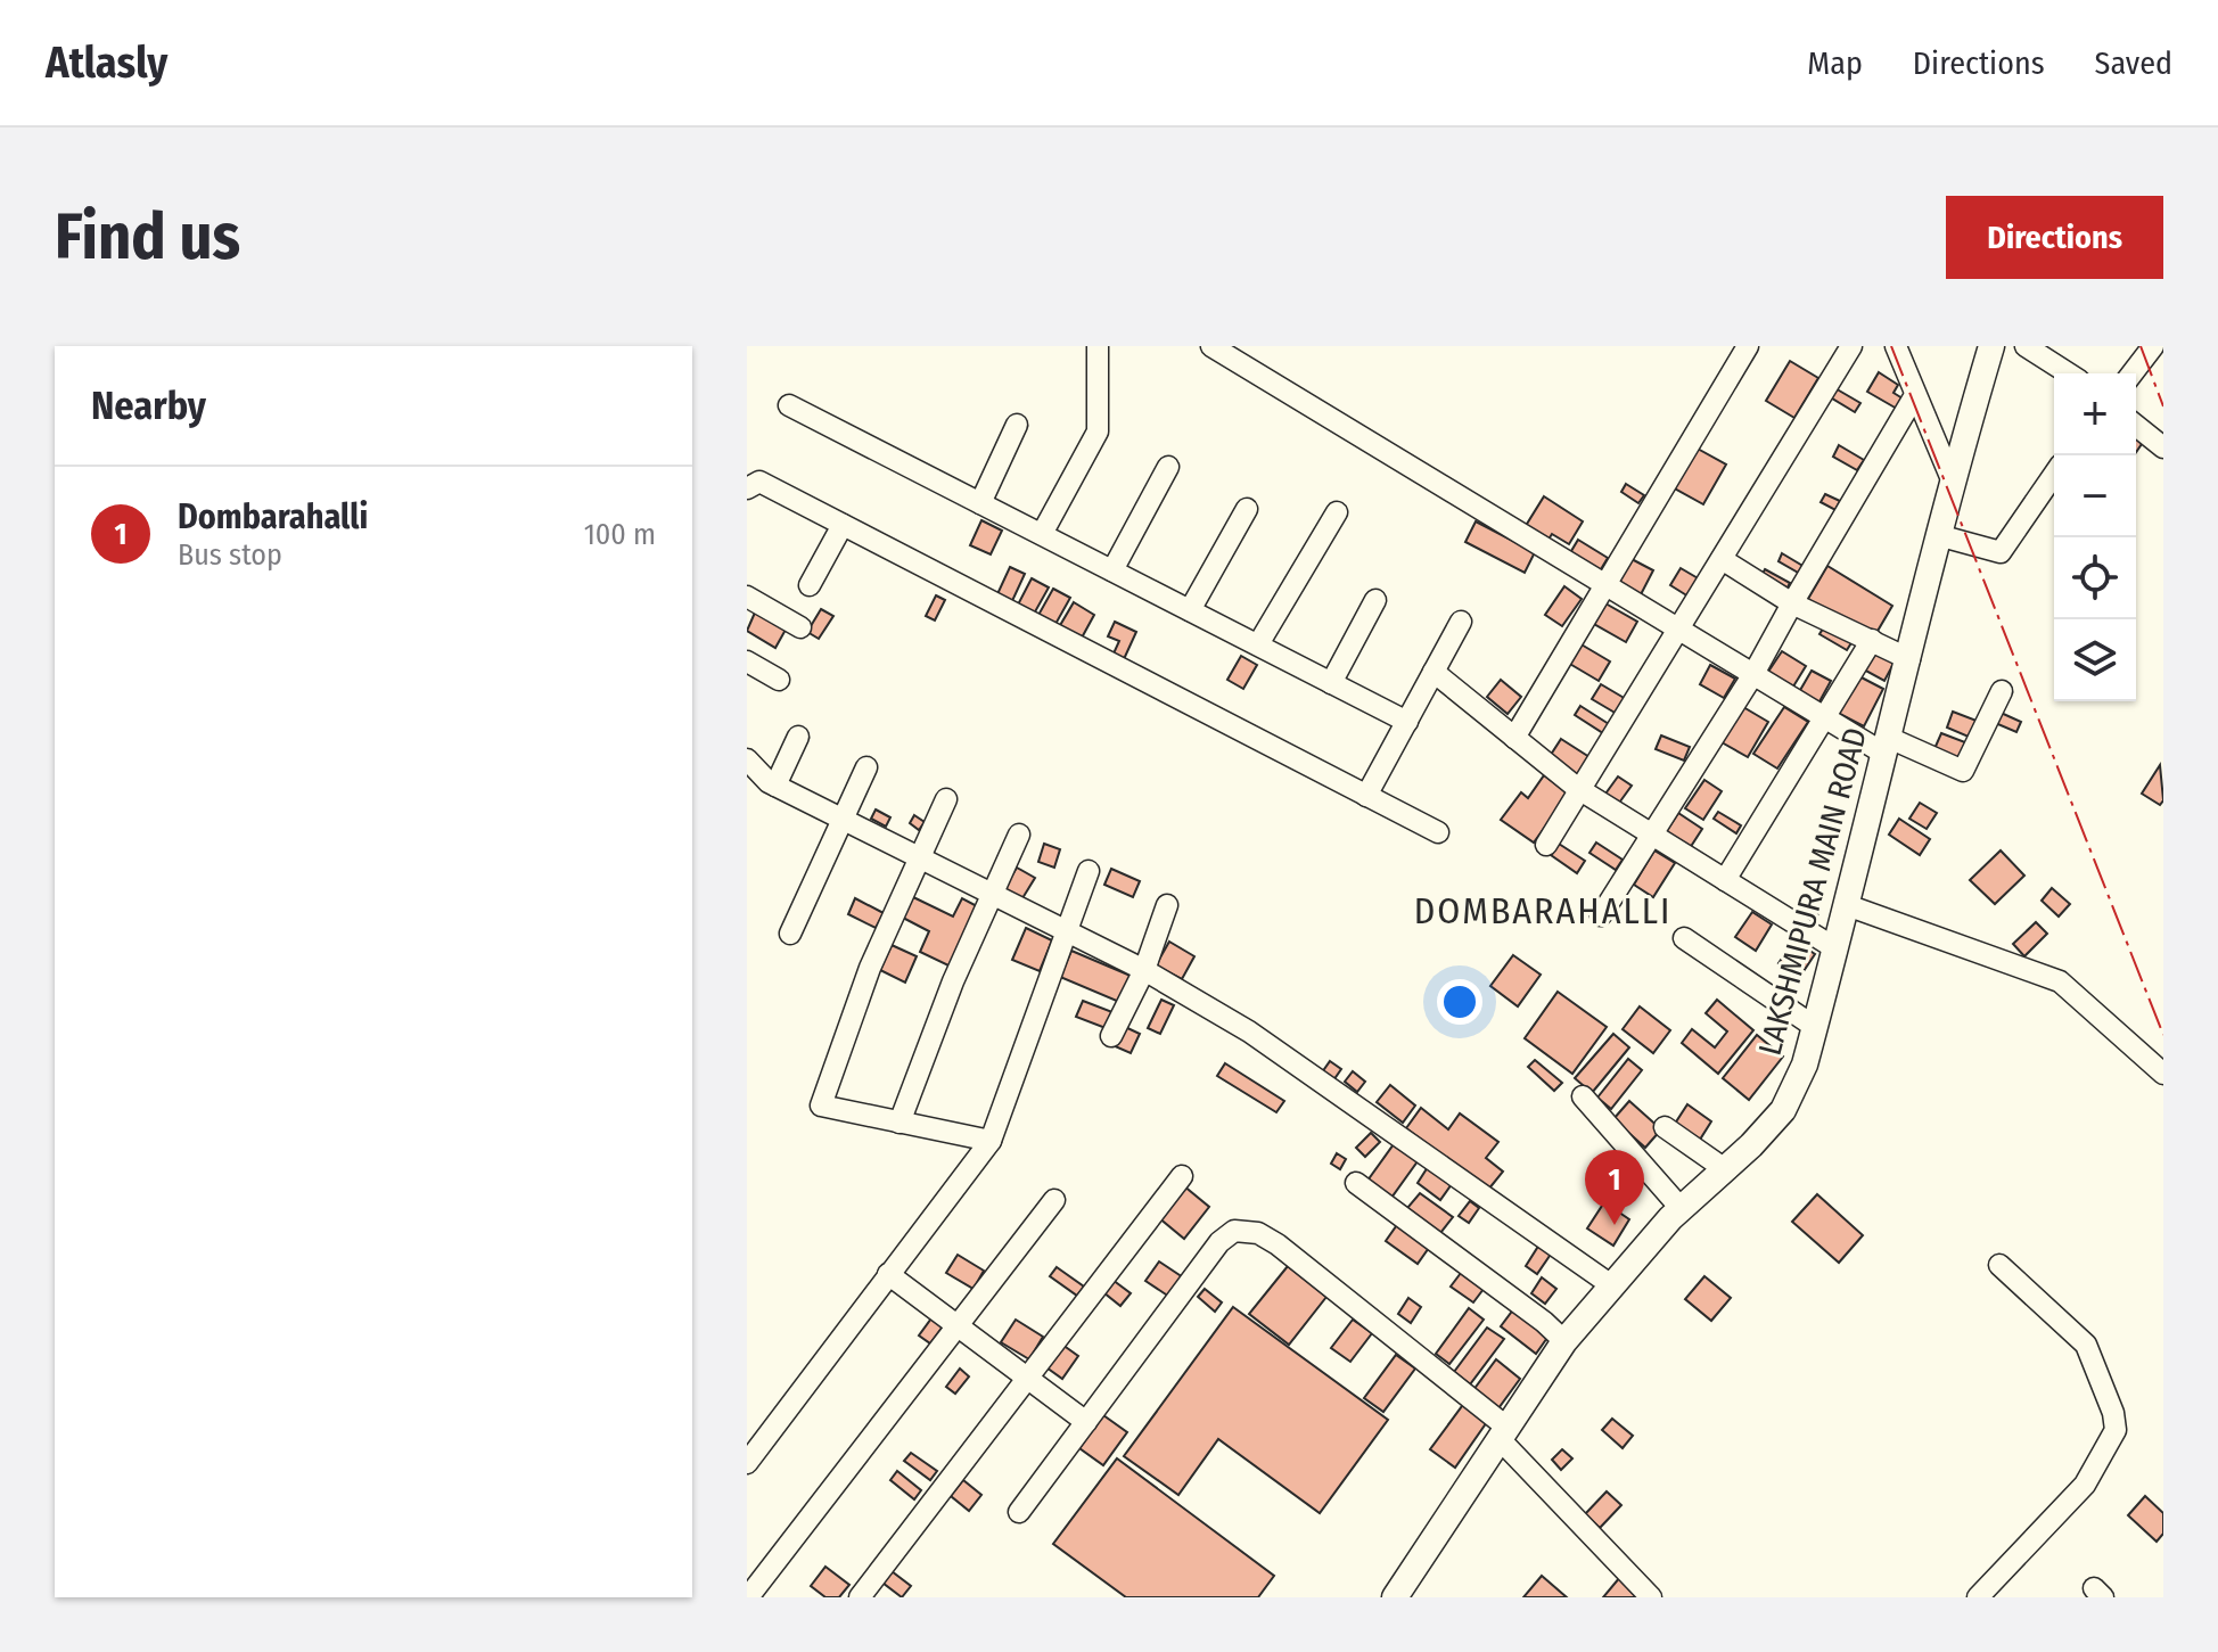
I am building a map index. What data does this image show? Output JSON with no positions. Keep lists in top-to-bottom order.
{
  "streets": {
    "main road": ["LAKSHMIPURA MAIN ROAD"]
  },
  "districts": ["DOMBARAHALLI"],
  "page": {
    "header": "Atlasly",
    "nav": ["Map", "Directions", "Saved"],
    "buttons": "Directions",
    "title": "Find us",
    "heading": "Nearby",
    "map_buttons": ["+", "−"],
    "list": [
      {
        "mark": "1",
        "name": "Dombarahalli",
        "note": "Bus stop",
        "value": "100 m"
      }
    ],
    "pins": "1"
  }
}
